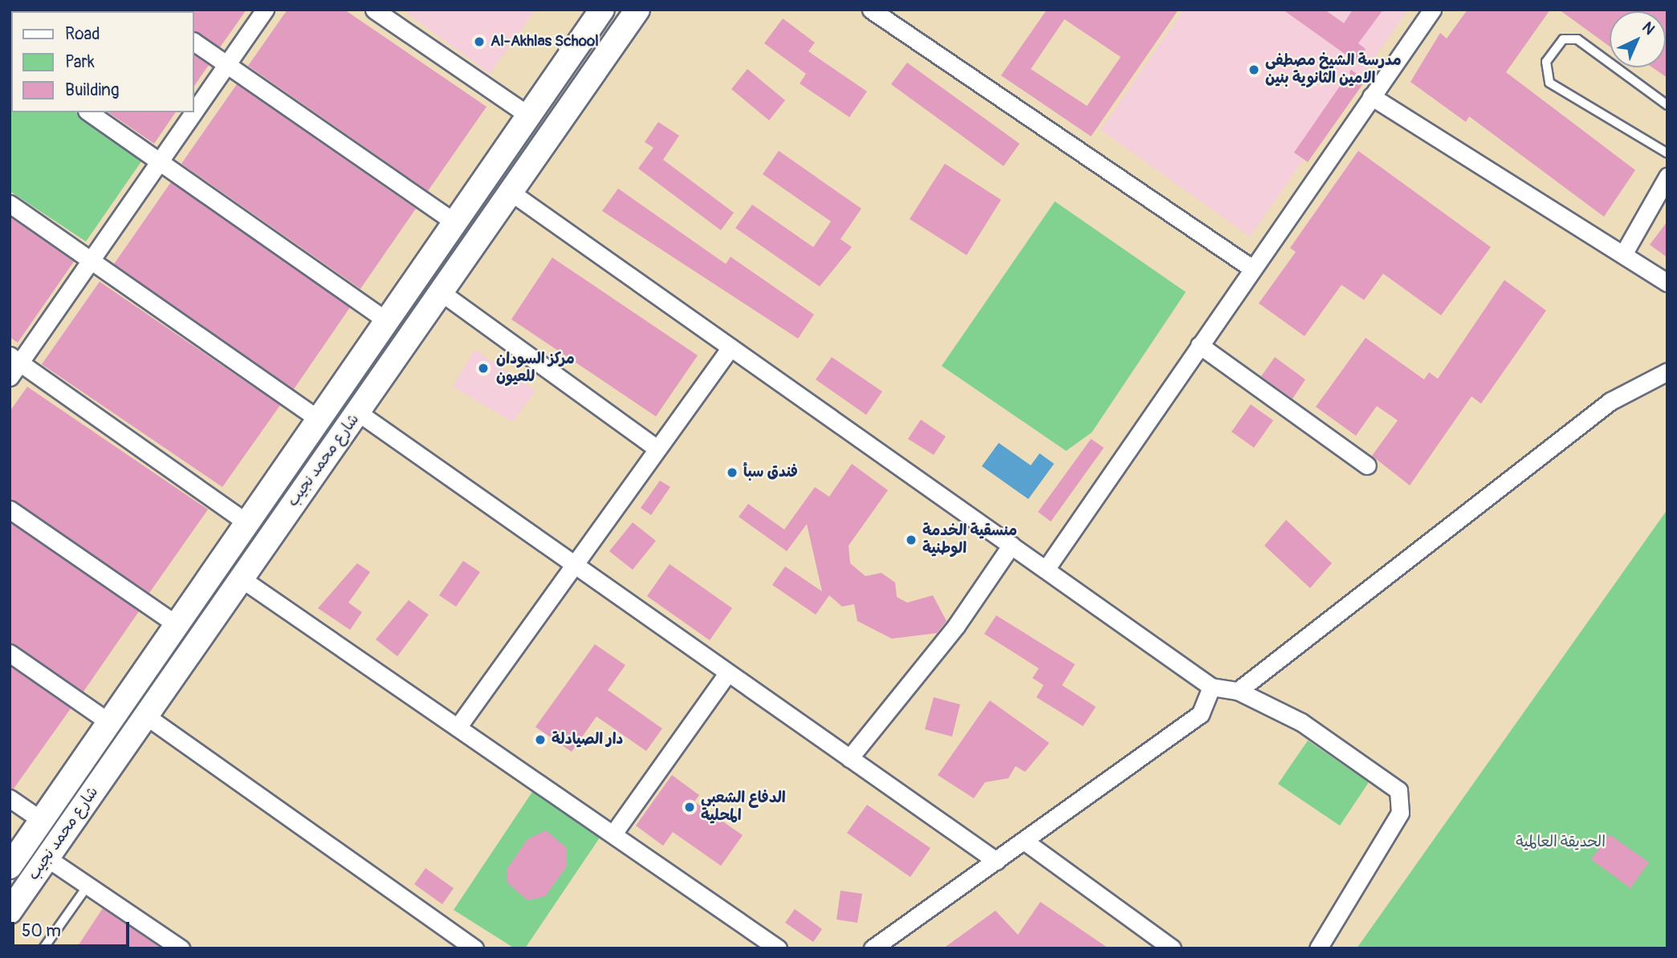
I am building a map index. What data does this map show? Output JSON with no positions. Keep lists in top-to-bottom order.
{
  "streets": {
    "main road": ["شارع محمد نجيب"]
  },
  "parks": ["الحديقة العالمية"],
  "places": [
    "Al-Akhlas School",
    "مدرسة الشيخ مصطفى الامين الثانوية بنين",
    "مركز السودان للعيون",
    "فندق سبأ",
    "منسقية الخدمة الوطنية",
    "دار الصيادلة",
    "الدفاع الشعبي المحلية"
  ],
  "legend": ["Road", "Park", "Building"],
  "scale_bar": "50 m",
  "north": "top right"
}
